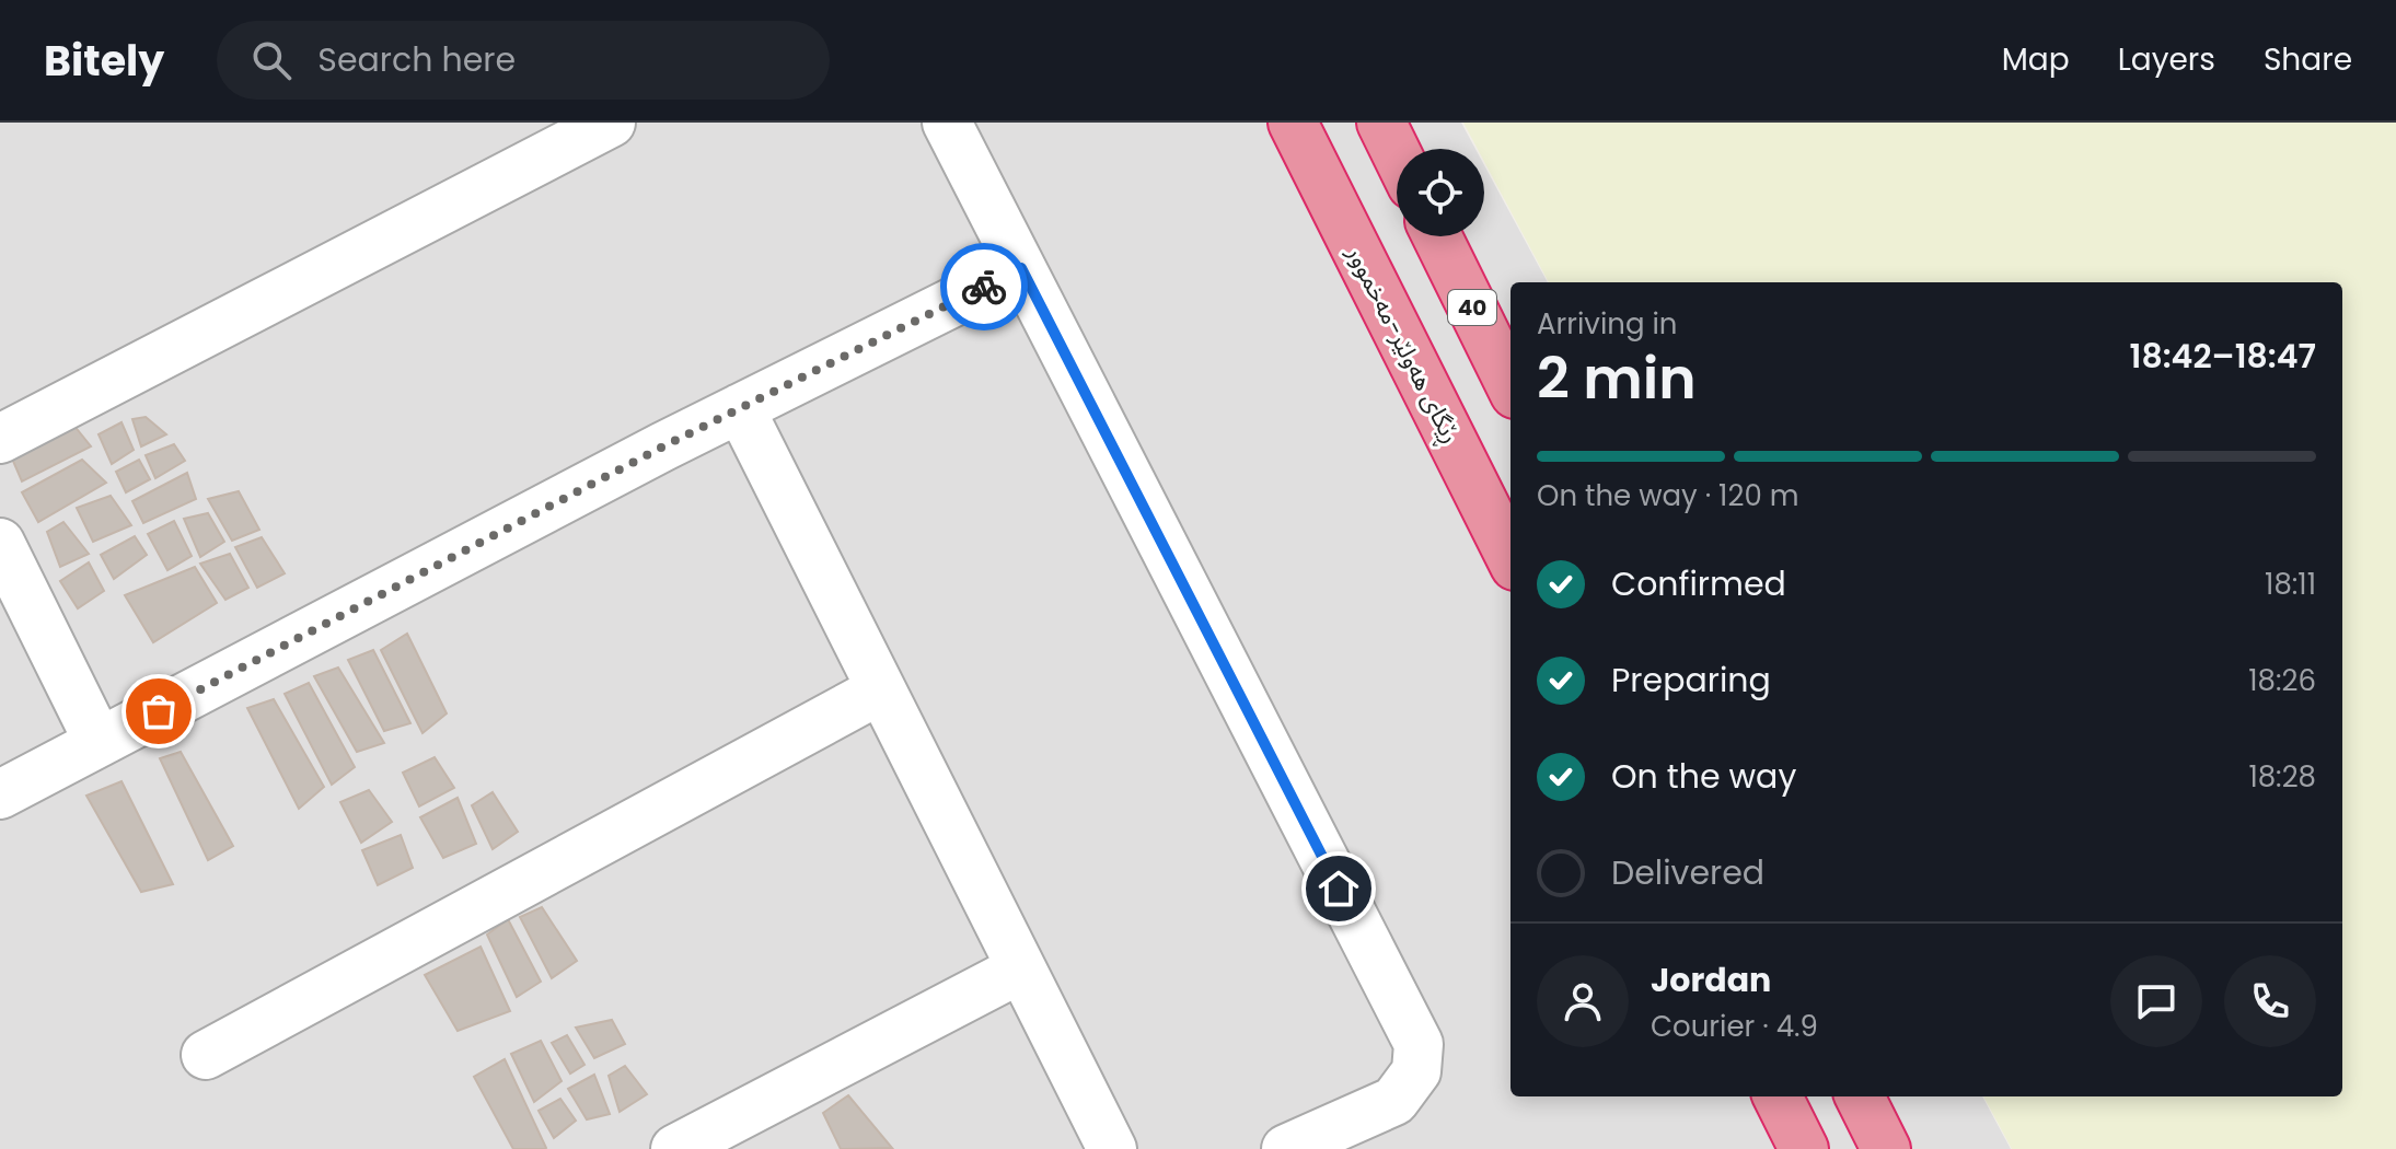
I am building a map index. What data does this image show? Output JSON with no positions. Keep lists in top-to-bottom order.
{
  "streets": {
    "highway": ["40", "ڕێگای هەولێر-مەخموور"]
  },
  "page": {
    "header": "Bitely",
    "search": "Search here",
    "nav": ["Map", "Layers", "Share"],
    "heading": ["2 min", "Arriving in", "18:42–18:47"],
    "panel": ["Jordan", "Courier · 4.9"],
    "bar": "On the way · 120 m",
    "list": [
      ["Confirmed", "18:11"],
      ["Preparing", "18:26"],
      ["On the way", "18:28"],
      "Delivered"
    ]
  }
}
